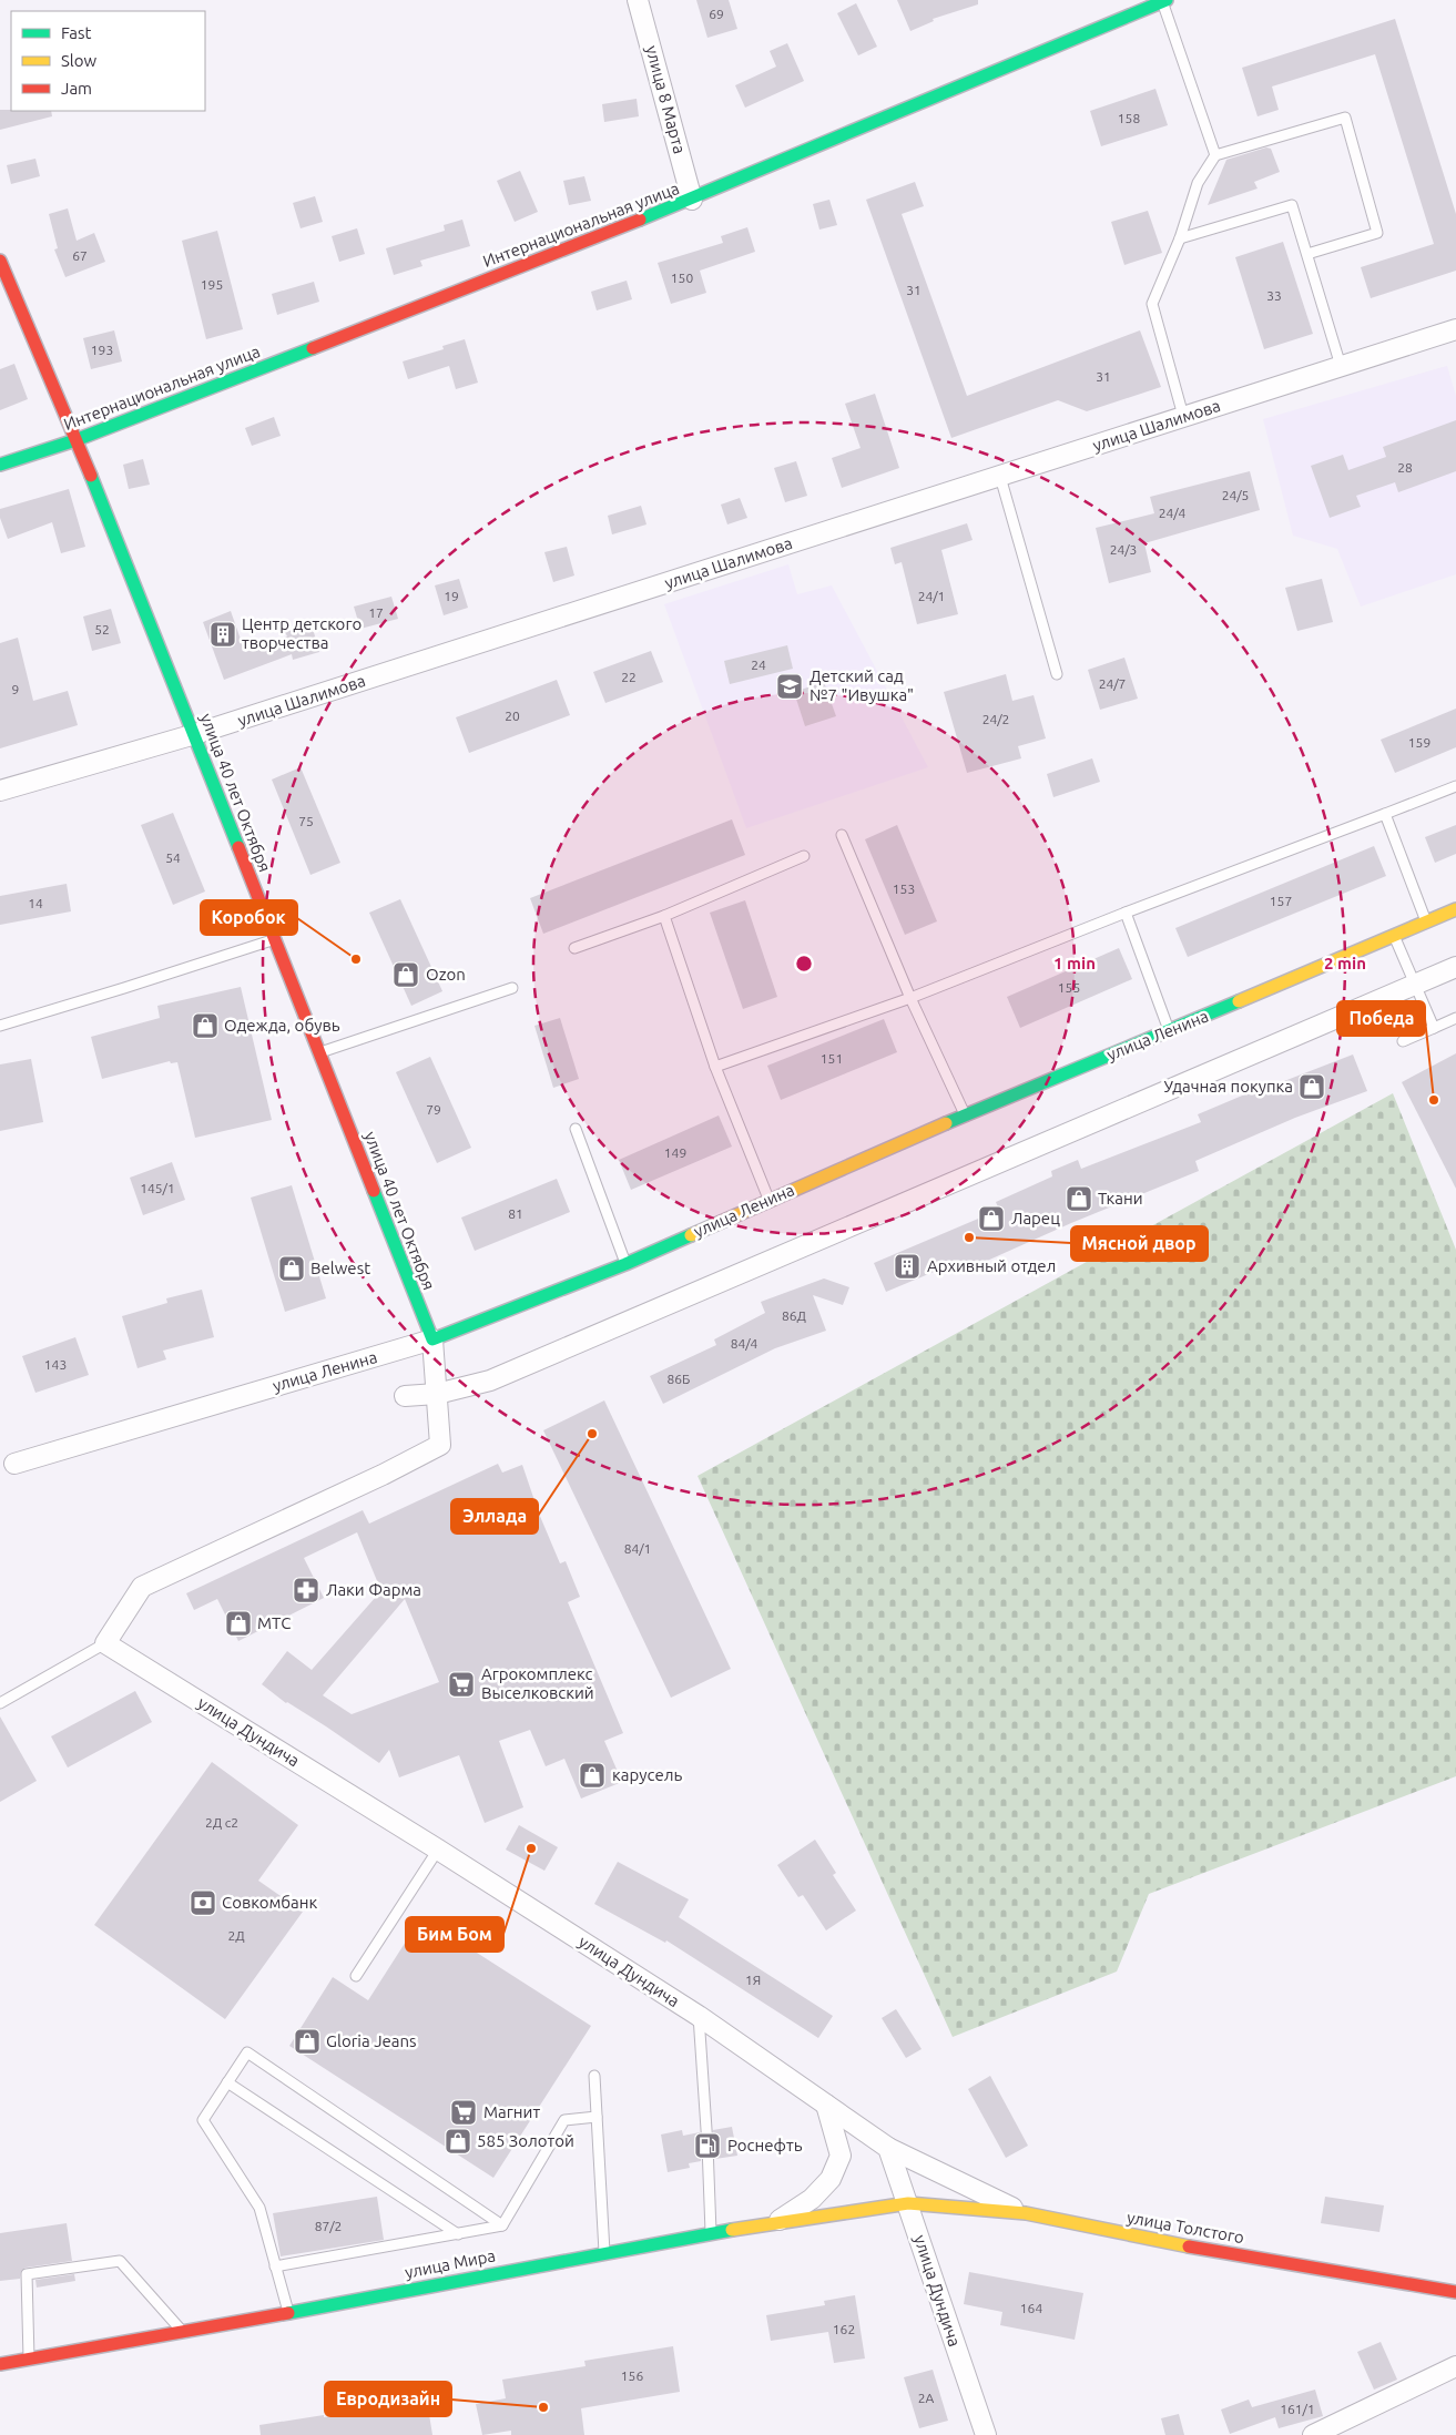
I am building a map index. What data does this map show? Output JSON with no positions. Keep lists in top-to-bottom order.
{
  "streets": {
    "street": [
      "улица 8 Марта",
      "Интернациональная улица",
      "улица Шалимова",
      "улица 40 лет Октября",
      "улица Ленина",
      "улица Дундича",
      "улица Толстого",
      "улица Мира"
    ]
  },
  "crossings": [
    ["улица 8 Марта", "Интернациональная улица"],
    ["Интернациональная улица", "улица 40 лет Октября"],
    ["улица Шалимова", "улица 40 лет Октября"],
    ["улица 40 лет Октября", "улица Ленина"],
    ["улица Дундича", "улица Толстого"],
    ["улица Дундича", "улица Мира"],
    ["улица Толстого", "улица Мира"]
  ],
  "places": {
    "building": ["Центр детского творчества", "Архивный отдел"],
    "school or university": ["Детский сад №7 \"Ивушка\""],
    "other": [
      "Коробок",
      "Победа",
      "Мясной двор",
      "Эллада",
      "Бим Бом",
      "Евродизайн"
    ],
    "shop": [
      "Ozon",
      "Одежда, обувь",
      "Удачная покупка",
      "Ткани",
      "Ларец",
      "Belwest",
      "МТС",
      "карусель",
      "Gloria Jeans",
      "585 Золотой"
    ],
    "pharmacy": ["Лаки Фарма"],
    "supermarket": ["Агрокомплекс Выселковский", "Магнит"],
    "bank": ["Совкомбанк"],
    "fuel station": ["Роснефть"]
  },
  "house_numbers": [
    "69",
    "158",
    "67",
    "150",
    "195",
    "31",
    "33",
    "193",
    "31",
    "28",
    "24/5",
    "24/4",
    "24/3",
    "19",
    "24/1",
    "17",
    "52",
    "24",
    "22",
    "24/7",
    "9",
    "20",
    "24/2",
    "159",
    "75",
    "54",
    "153",
    "157",
    "14",
    "155",
    "151",
    "79",
    "149",
    "145/1",
    "81",
    "86Д",
    "84/4",
    "143",
    "86Б",
    "84/1",
    "2Д с2",
    "2Д",
    "1Я",
    "87/2",
    "164",
    "162",
    "156",
    "2А",
    "161/1"
  ],
  "legend": ["Fast", "Slow", "Jam"],
  "rings": ["1 min", "2 min"]
}
